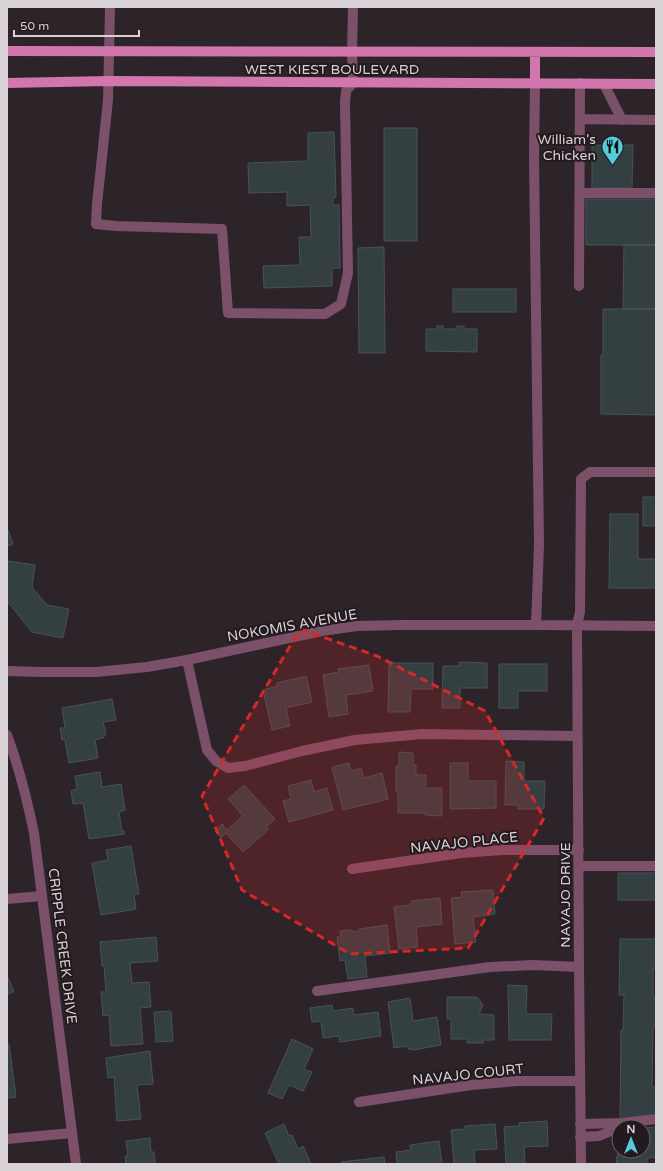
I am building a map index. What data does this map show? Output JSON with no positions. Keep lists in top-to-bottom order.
{
  "streets": {
    "main road": ["WEST KIEST BOULEVARD"],
    "street": [
      "NOKOMIS AVENUE",
      "NAVAJO PLACE",
      "NAVAJO DRIVE",
      "CRIPPLE CREEK DRIVE",
      "NAVAJO COURT"
    ]
  },
  "crossings": [
    ["NOKOMIS AVENUE", "NAVAJO DRIVE"],
    ["NAVAJO PLACE", "NAVAJO DRIVE"],
    ["NAVAJO DRIVE", "NAVAJO COURT"]
  ],
  "places": {
    "restaurant": ["William's Chicken"]
  },
  "scale_bar": "50 m",
  "north": "top"
}
